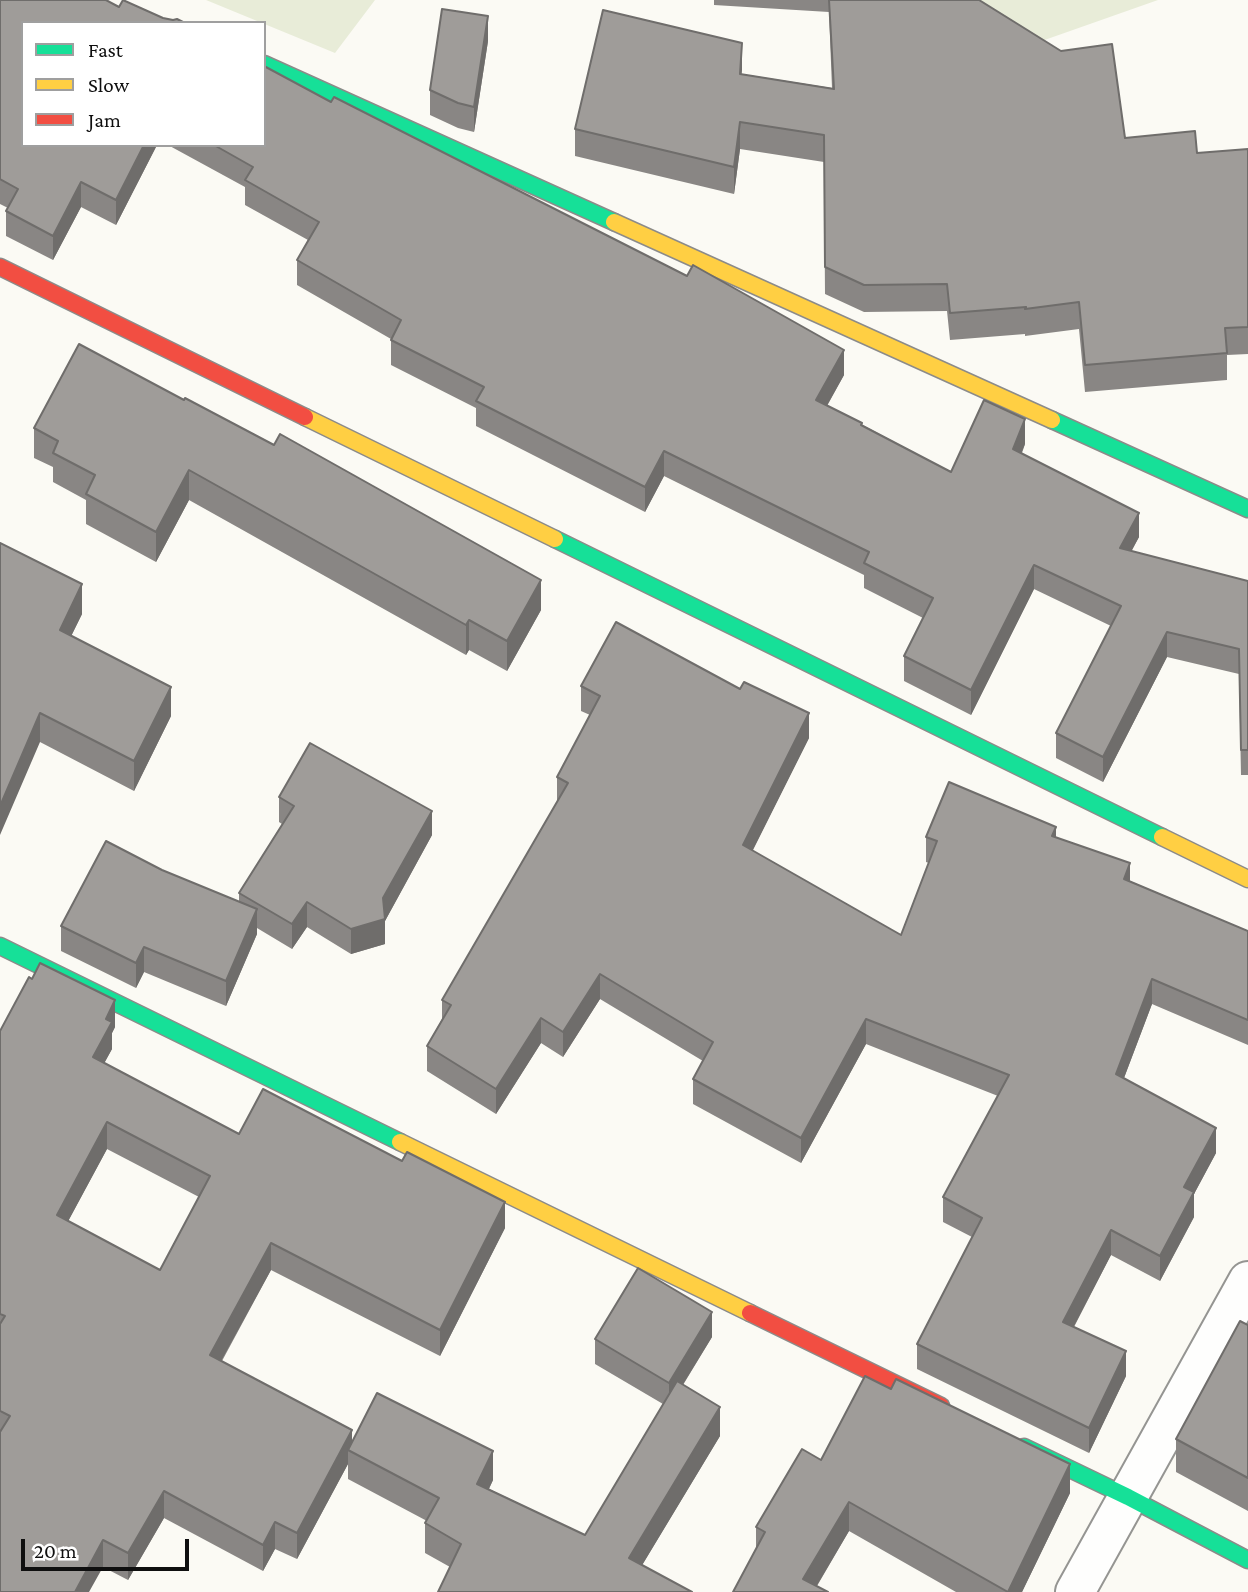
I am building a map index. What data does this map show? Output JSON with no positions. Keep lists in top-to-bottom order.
{
  "legend": ["Fast", "Slow", "Jam"],
  "scale_bar": "20 m"
}
